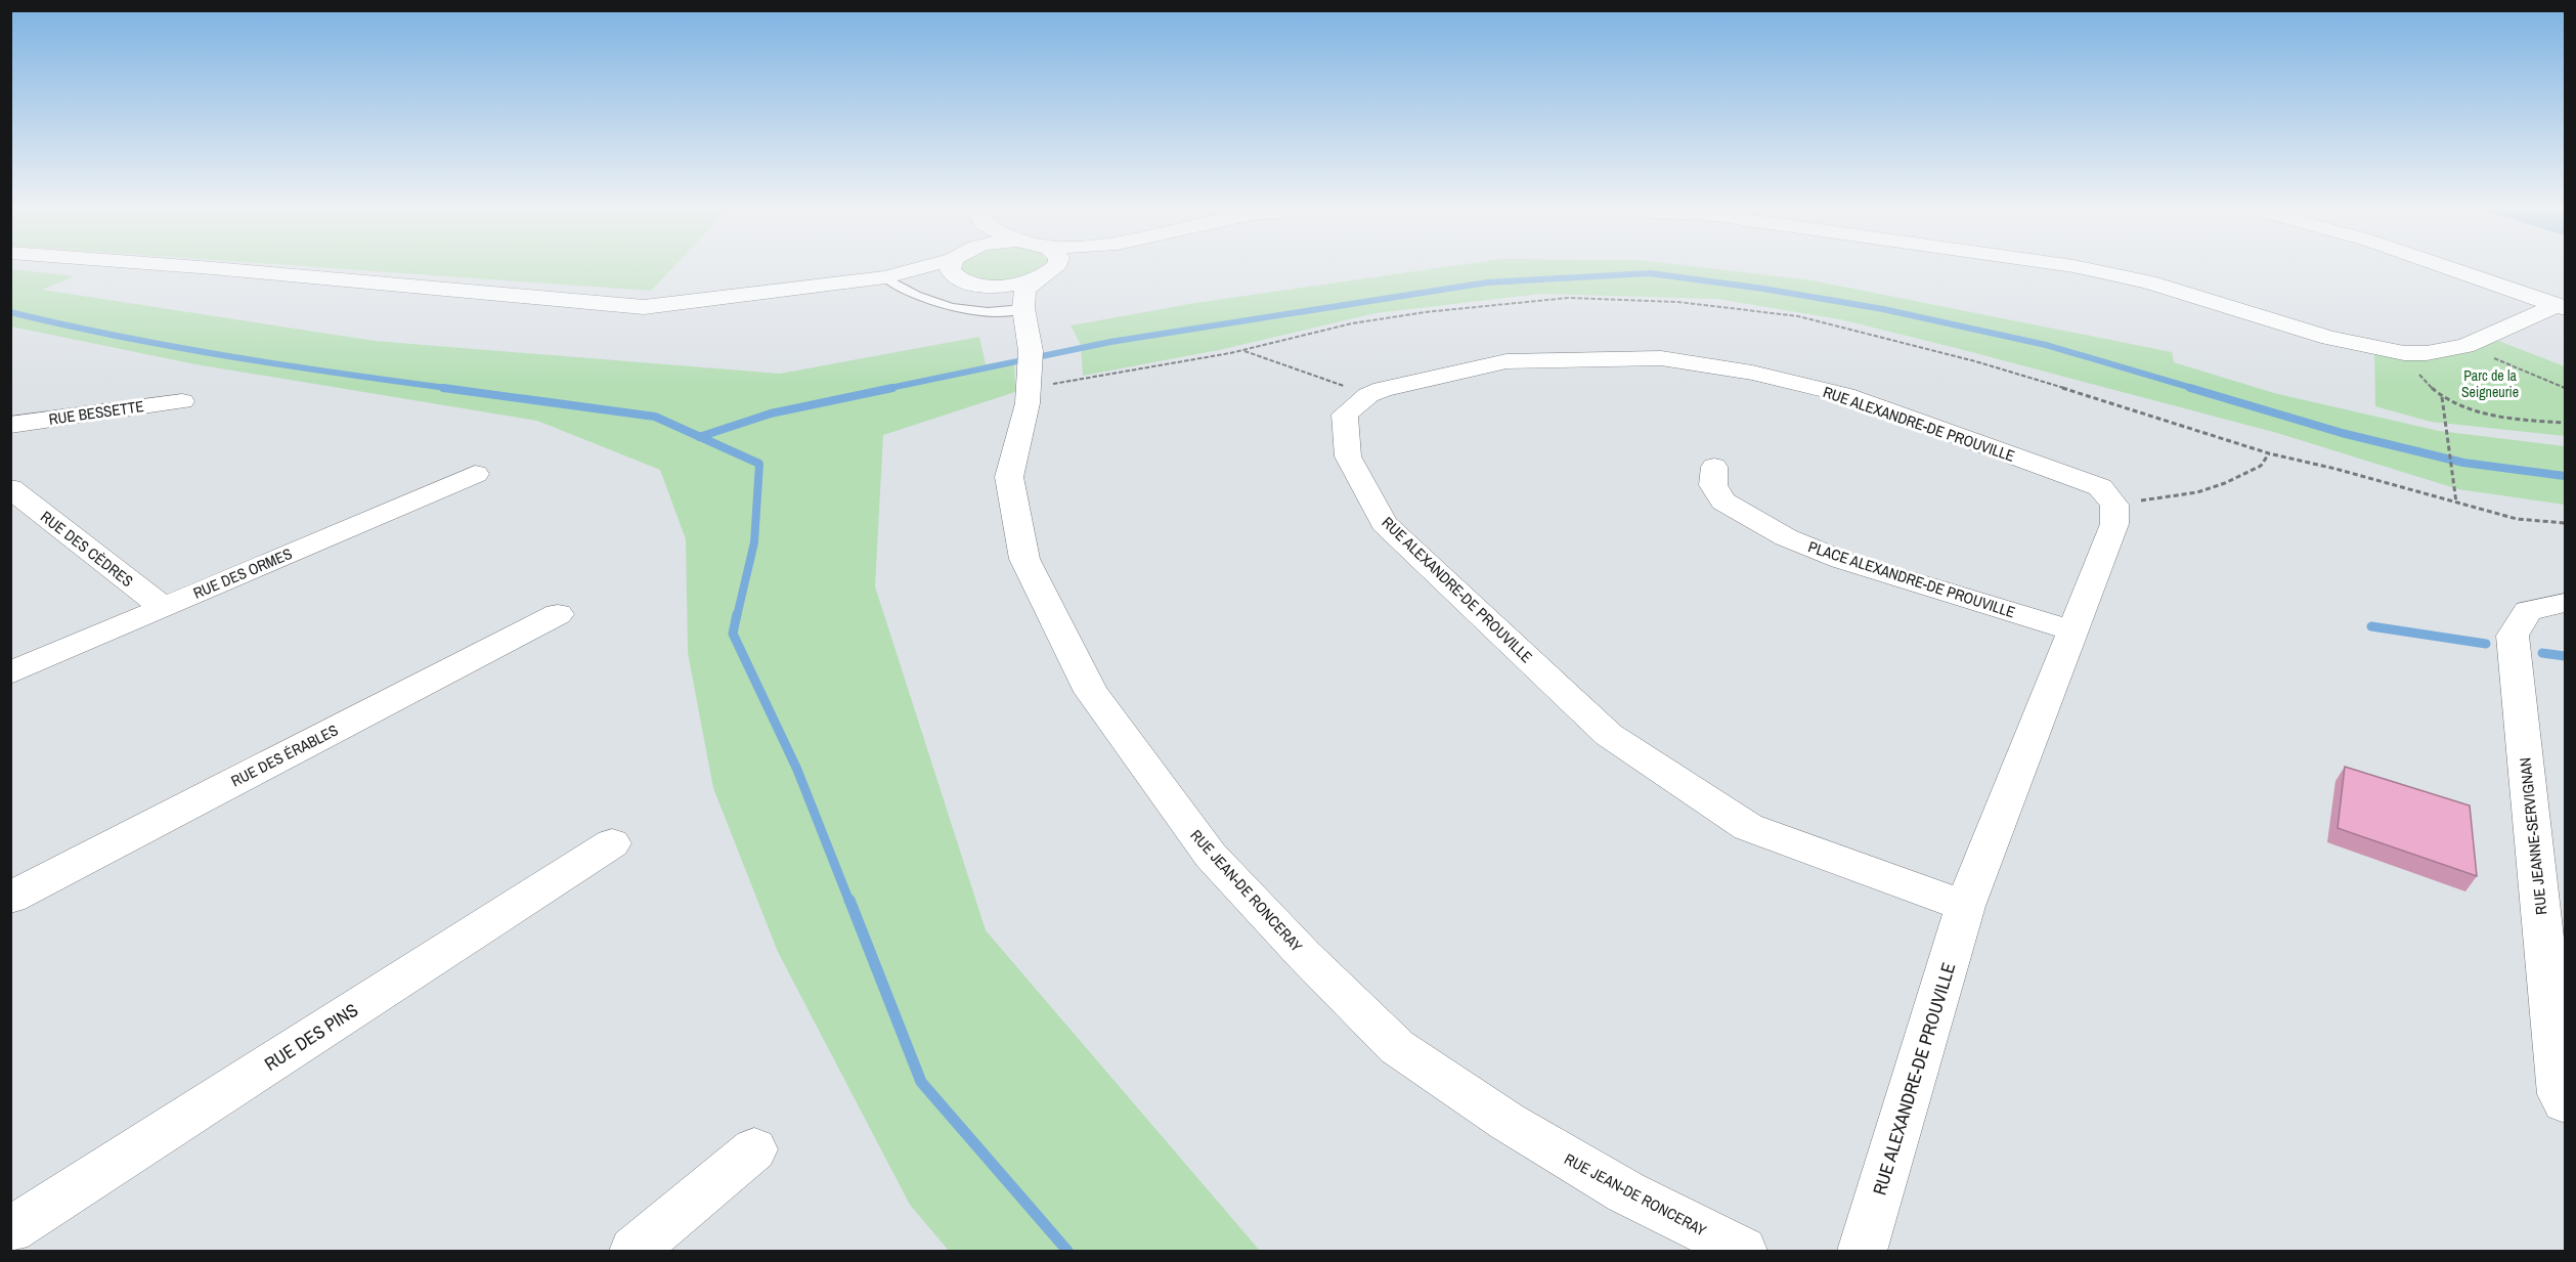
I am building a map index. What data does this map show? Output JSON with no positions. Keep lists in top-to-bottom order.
{
  "streets": {
    "street": [
      "RUE BESSETTE",
      "RUE ALEXANDRE-DE PROUVILLE",
      "RUE DES CÈDRES",
      "RUE DES ORMES",
      "PLACE ALEXANDRE-DE PROUVILLE",
      "RUE DES ÉRABLES",
      "RUE JEANNE-SERVIGNAN",
      "RUE JEAN-DE RONCERAY",
      "RUE DES PINS"
    ]
  },
  "crossings": [
    ["RUE ALEXANDRE-DE PROUVILLE", "PLACE ALEXANDRE-DE PROUVILLE"],
    ["RUE DES CÈDRES", "RUE DES ORMES"]
  ],
  "parks": ["Parc de la Seigneurie"]
}
